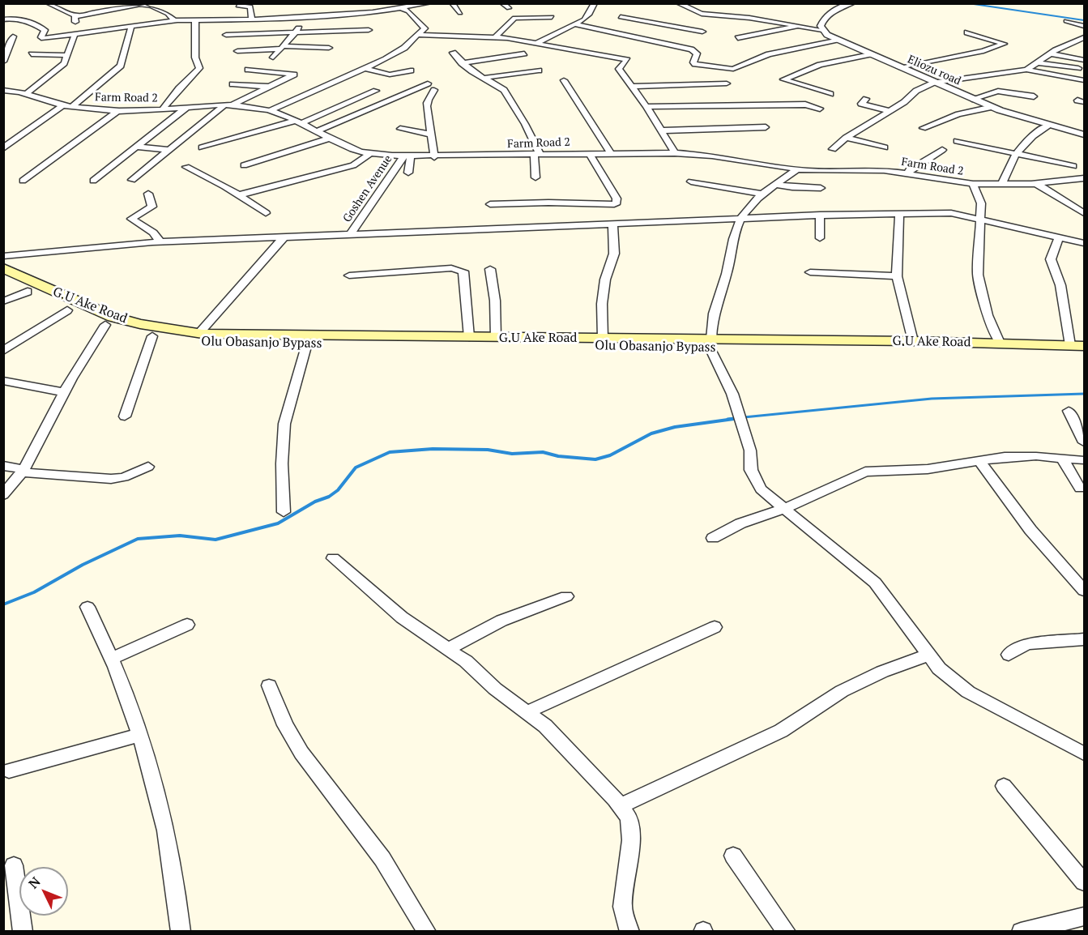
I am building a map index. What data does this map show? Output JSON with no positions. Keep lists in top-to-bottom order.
{
  "streets": {
    "main road": ["G.U Ake Road", "Olu Obasanjo Bypass"],
    "street": ["Eliozu road", "Farm Road 2", "Goshen Avenue"]
  },
  "crossings": [
    ["Farm Road 2", "Goshen Avenue"],
    ["G.U Ake Road", "Olu Obasanjo Bypass"]
  ],
  "north": "top left"
}
